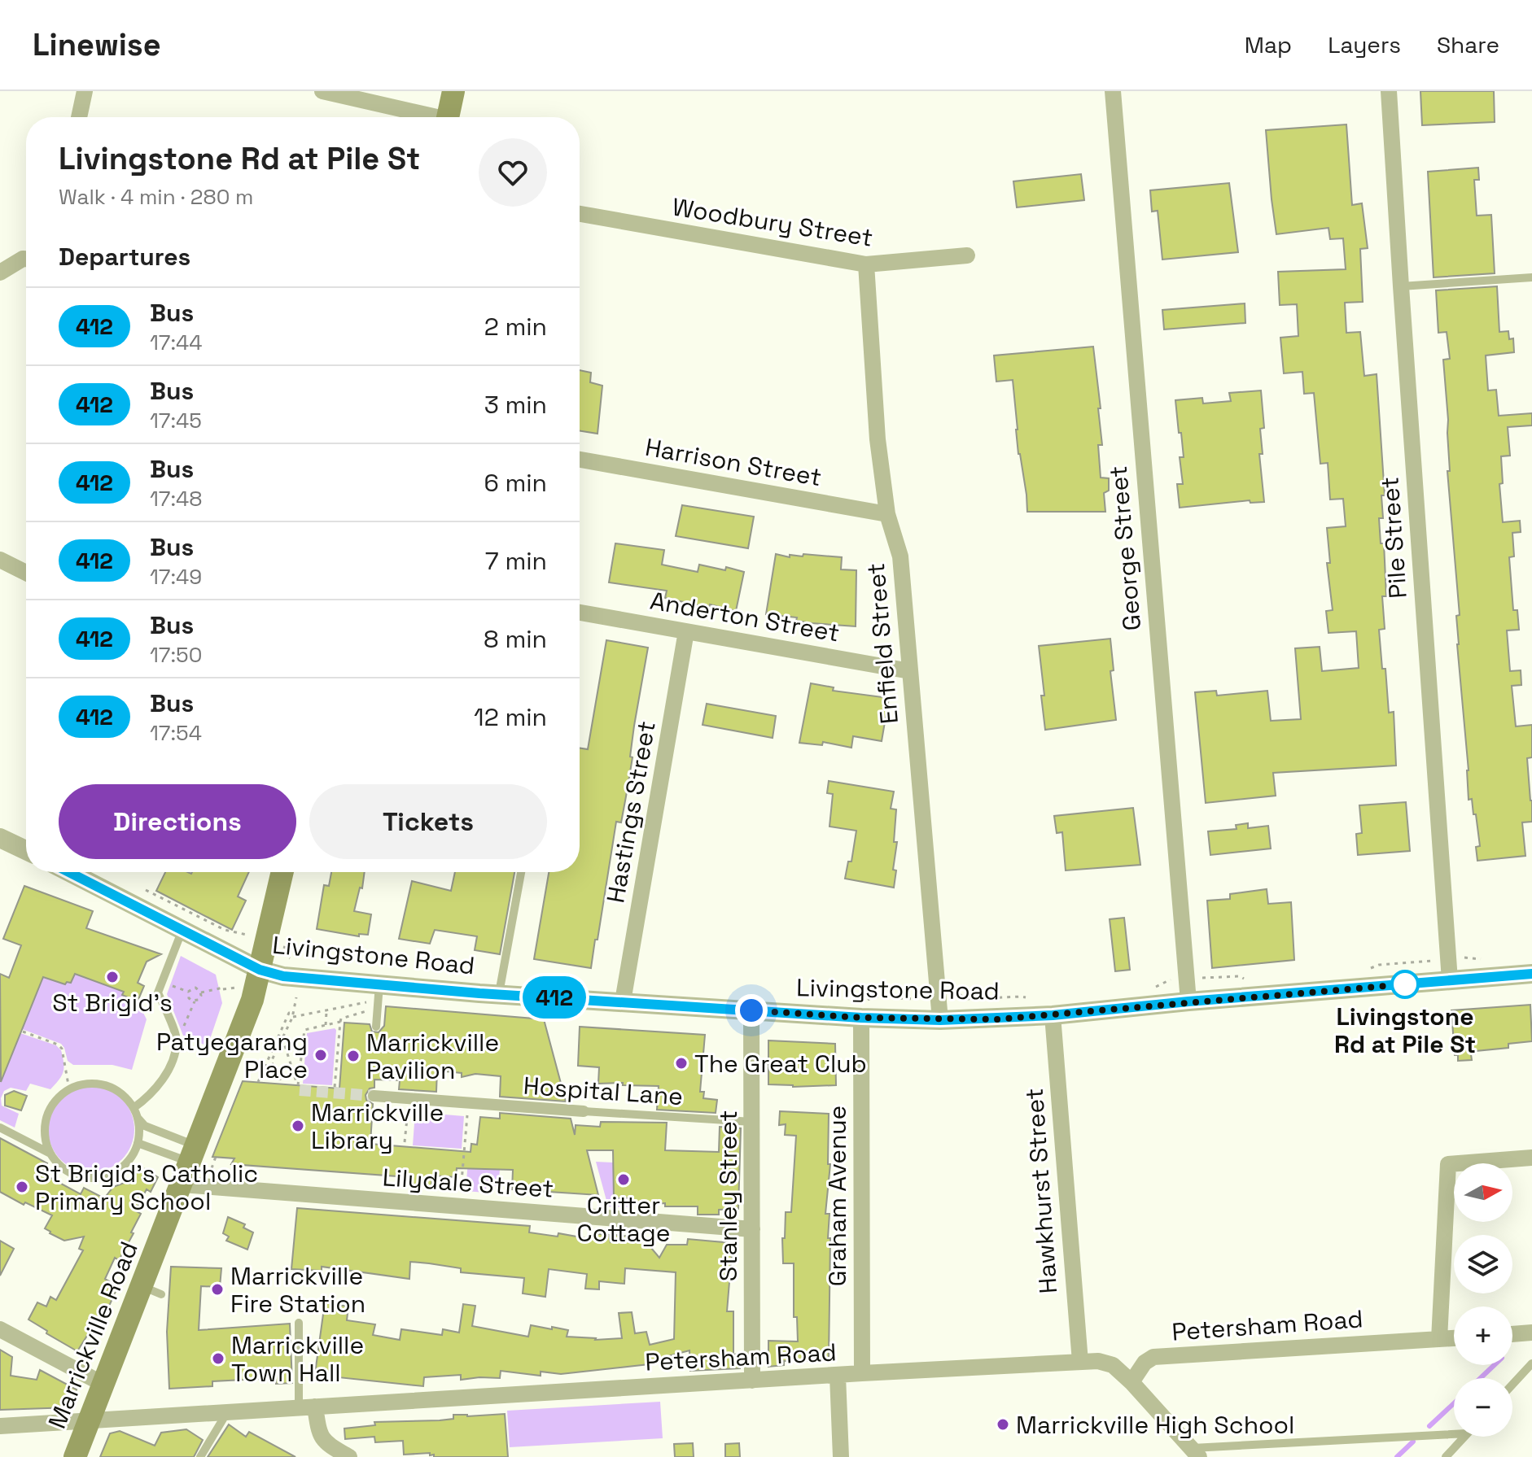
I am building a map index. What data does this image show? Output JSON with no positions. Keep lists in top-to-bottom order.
{
  "streets": {
    "main road": ["Marrickville Road"],
    "street": [
      "Woodbury Street",
      "Harrison Street",
      "Pile Street",
      "George Street",
      "Anderton Street",
      "Enfield Street",
      "Hastings Street",
      "Livingstone Road",
      "Hospital Lane",
      "Lilydale Street",
      "Hawkhurst Street",
      "Stanley Street",
      "Graham Avenue",
      "Petersham Road"
    ]
  },
  "crossings": [
    ["Woodbury Street", "Enfield Street"],
    ["Harrison Street", "Enfield Street"],
    ["Pile Street", "Livingstone Road"],
    ["George Street", "Livingstone Road"],
    ["Anderton Street", "Enfield Street"],
    ["Anderton Street", "Hastings Street"],
    ["Enfield Street", "Livingstone Road"],
    ["Hastings Street", "Livingstone Road"],
    ["Livingstone Road", "Hawkhurst Street"],
    ["Livingstone Road", "Stanley Street"],
    ["Livingstone Road", "Graham Avenue"],
    ["Livingstone Road", "Marrickville Road"],
    ["Hospital Lane", "Stanley Street"],
    ["Lilydale Street", "Stanley Street"],
    ["Lilydale Street", "Marrickville Road"],
    ["Hawkhurst Street", "Petersham Road"],
    ["Stanley Street", "Petersham Road"],
    ["Graham Avenue", "Petersham Road"],
    ["Petersham Road", "Marrickville Road"]
  ],
  "places": [
    "St Brigid's",
    "Livingstone Rd at Pile St",
    "Patyegarang Place",
    "Marrickville Pavilion",
    "The Great Club",
    "Marrickville Library",
    "Critter Cottage",
    "St Brigid's Catholic Primary School",
    "Marrickville Fire Station",
    "Marrickville Town Hall",
    "Marrickville High School"
  ],
  "lines": ["bus line 412"],
  "north": "right",
  "page": {
    "header": "Linewise",
    "nav": ["Map", "Layers", "Share"],
    "on_map": "412",
    "heading": [
      ["Livingstone Rd at Pile St", "Walk · 4 min · 280 m"],
      "Departures"
    ],
    "list": [
      {
        "mark": "412",
        "name": "Bus",
        "note": "17:44",
        "value": "2 min"
      },
      {
        "mark": "412",
        "name": "Bus",
        "note": "17:45",
        "value": "3 min"
      },
      {
        "mark": "412",
        "name": "Bus",
        "note": "17:48",
        "value": "6 min"
      },
      {
        "mark": "412",
        "name": "Bus",
        "note": "17:49",
        "value": "7 min"
      },
      {
        "mark": "412",
        "name": "Bus",
        "note": "17:50",
        "value": "8 min"
      },
      {
        "mark": "412",
        "name": "Bus",
        "note": "17:54",
        "value": "12 min"
      }
    ],
    "buttons": ["Directions", "Tickets"],
    "map_buttons": ["+", "−"]
  }
}
